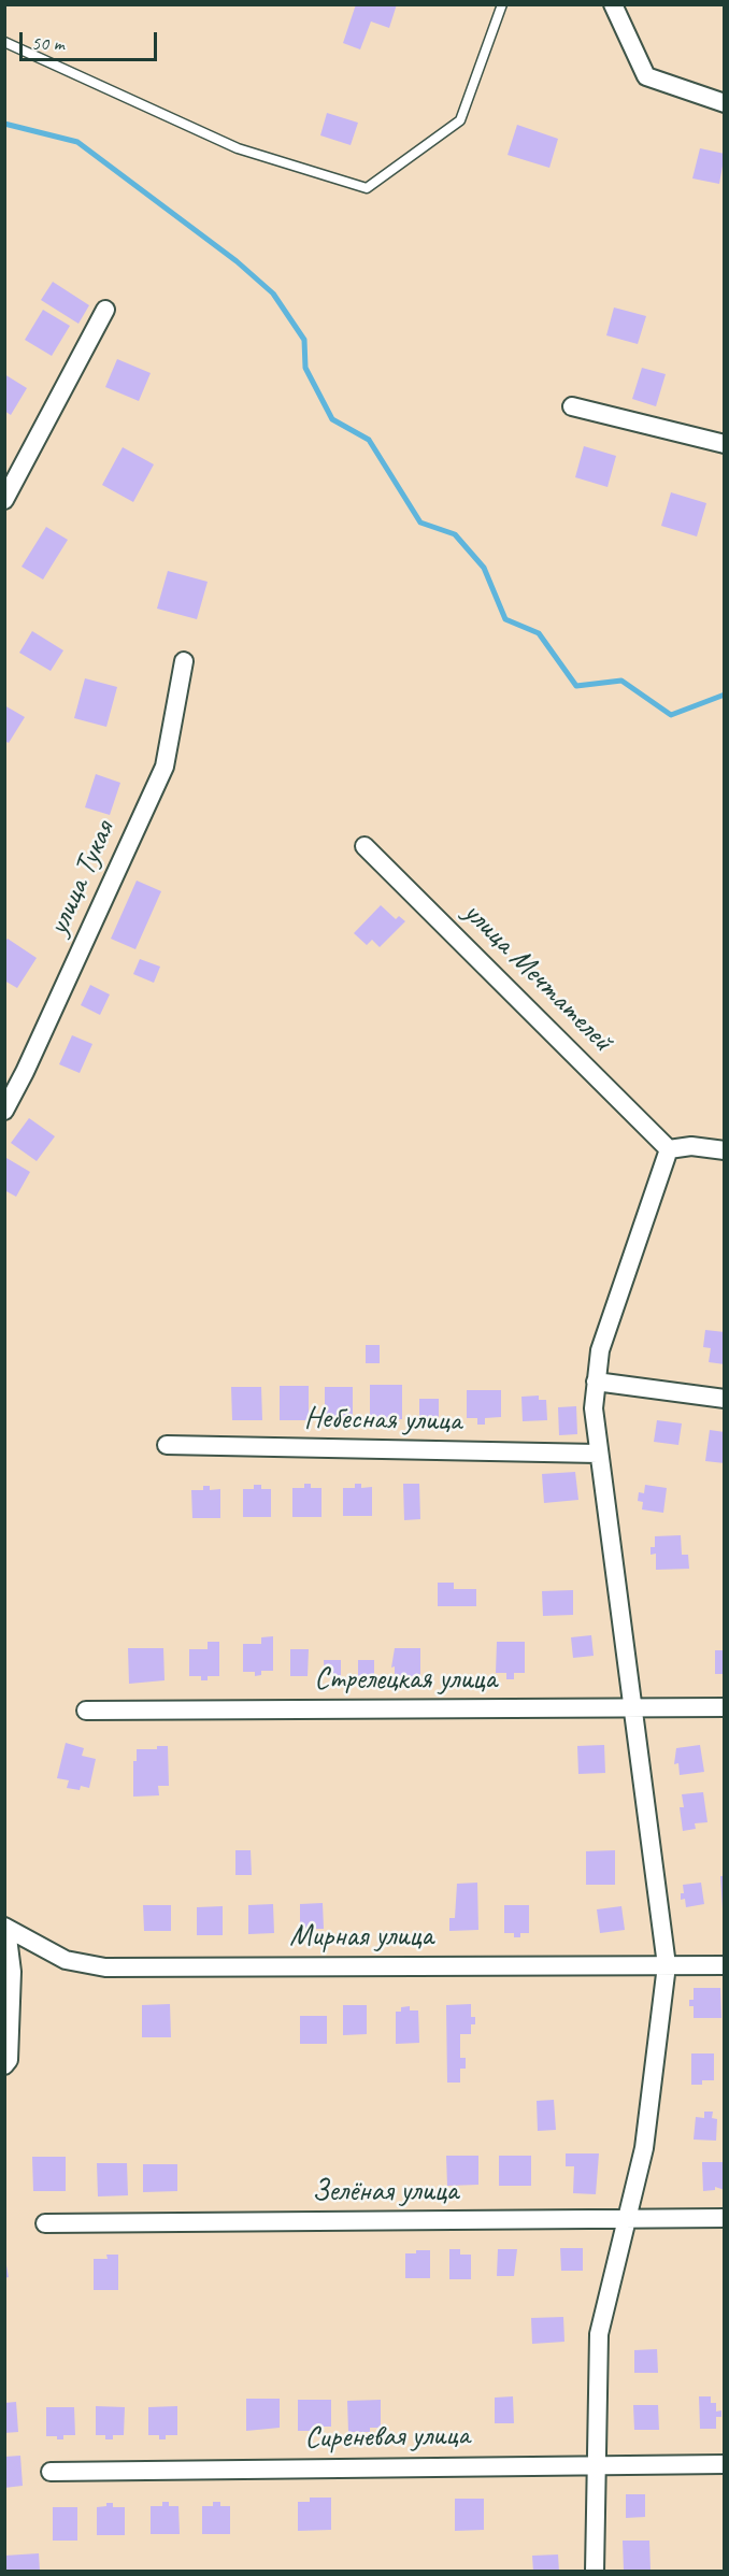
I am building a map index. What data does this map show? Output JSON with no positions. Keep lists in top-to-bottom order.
{
  "streets": {
    "street": [
      "улица Тукая",
      "улица Мечтателей",
      "Небесная улица",
      "Стрелецкая улица",
      "Мирная улица",
      "Зелёная улица",
      "Сиреневая улица"
    ]
  },
  "scale_bar": "50 m"
}
